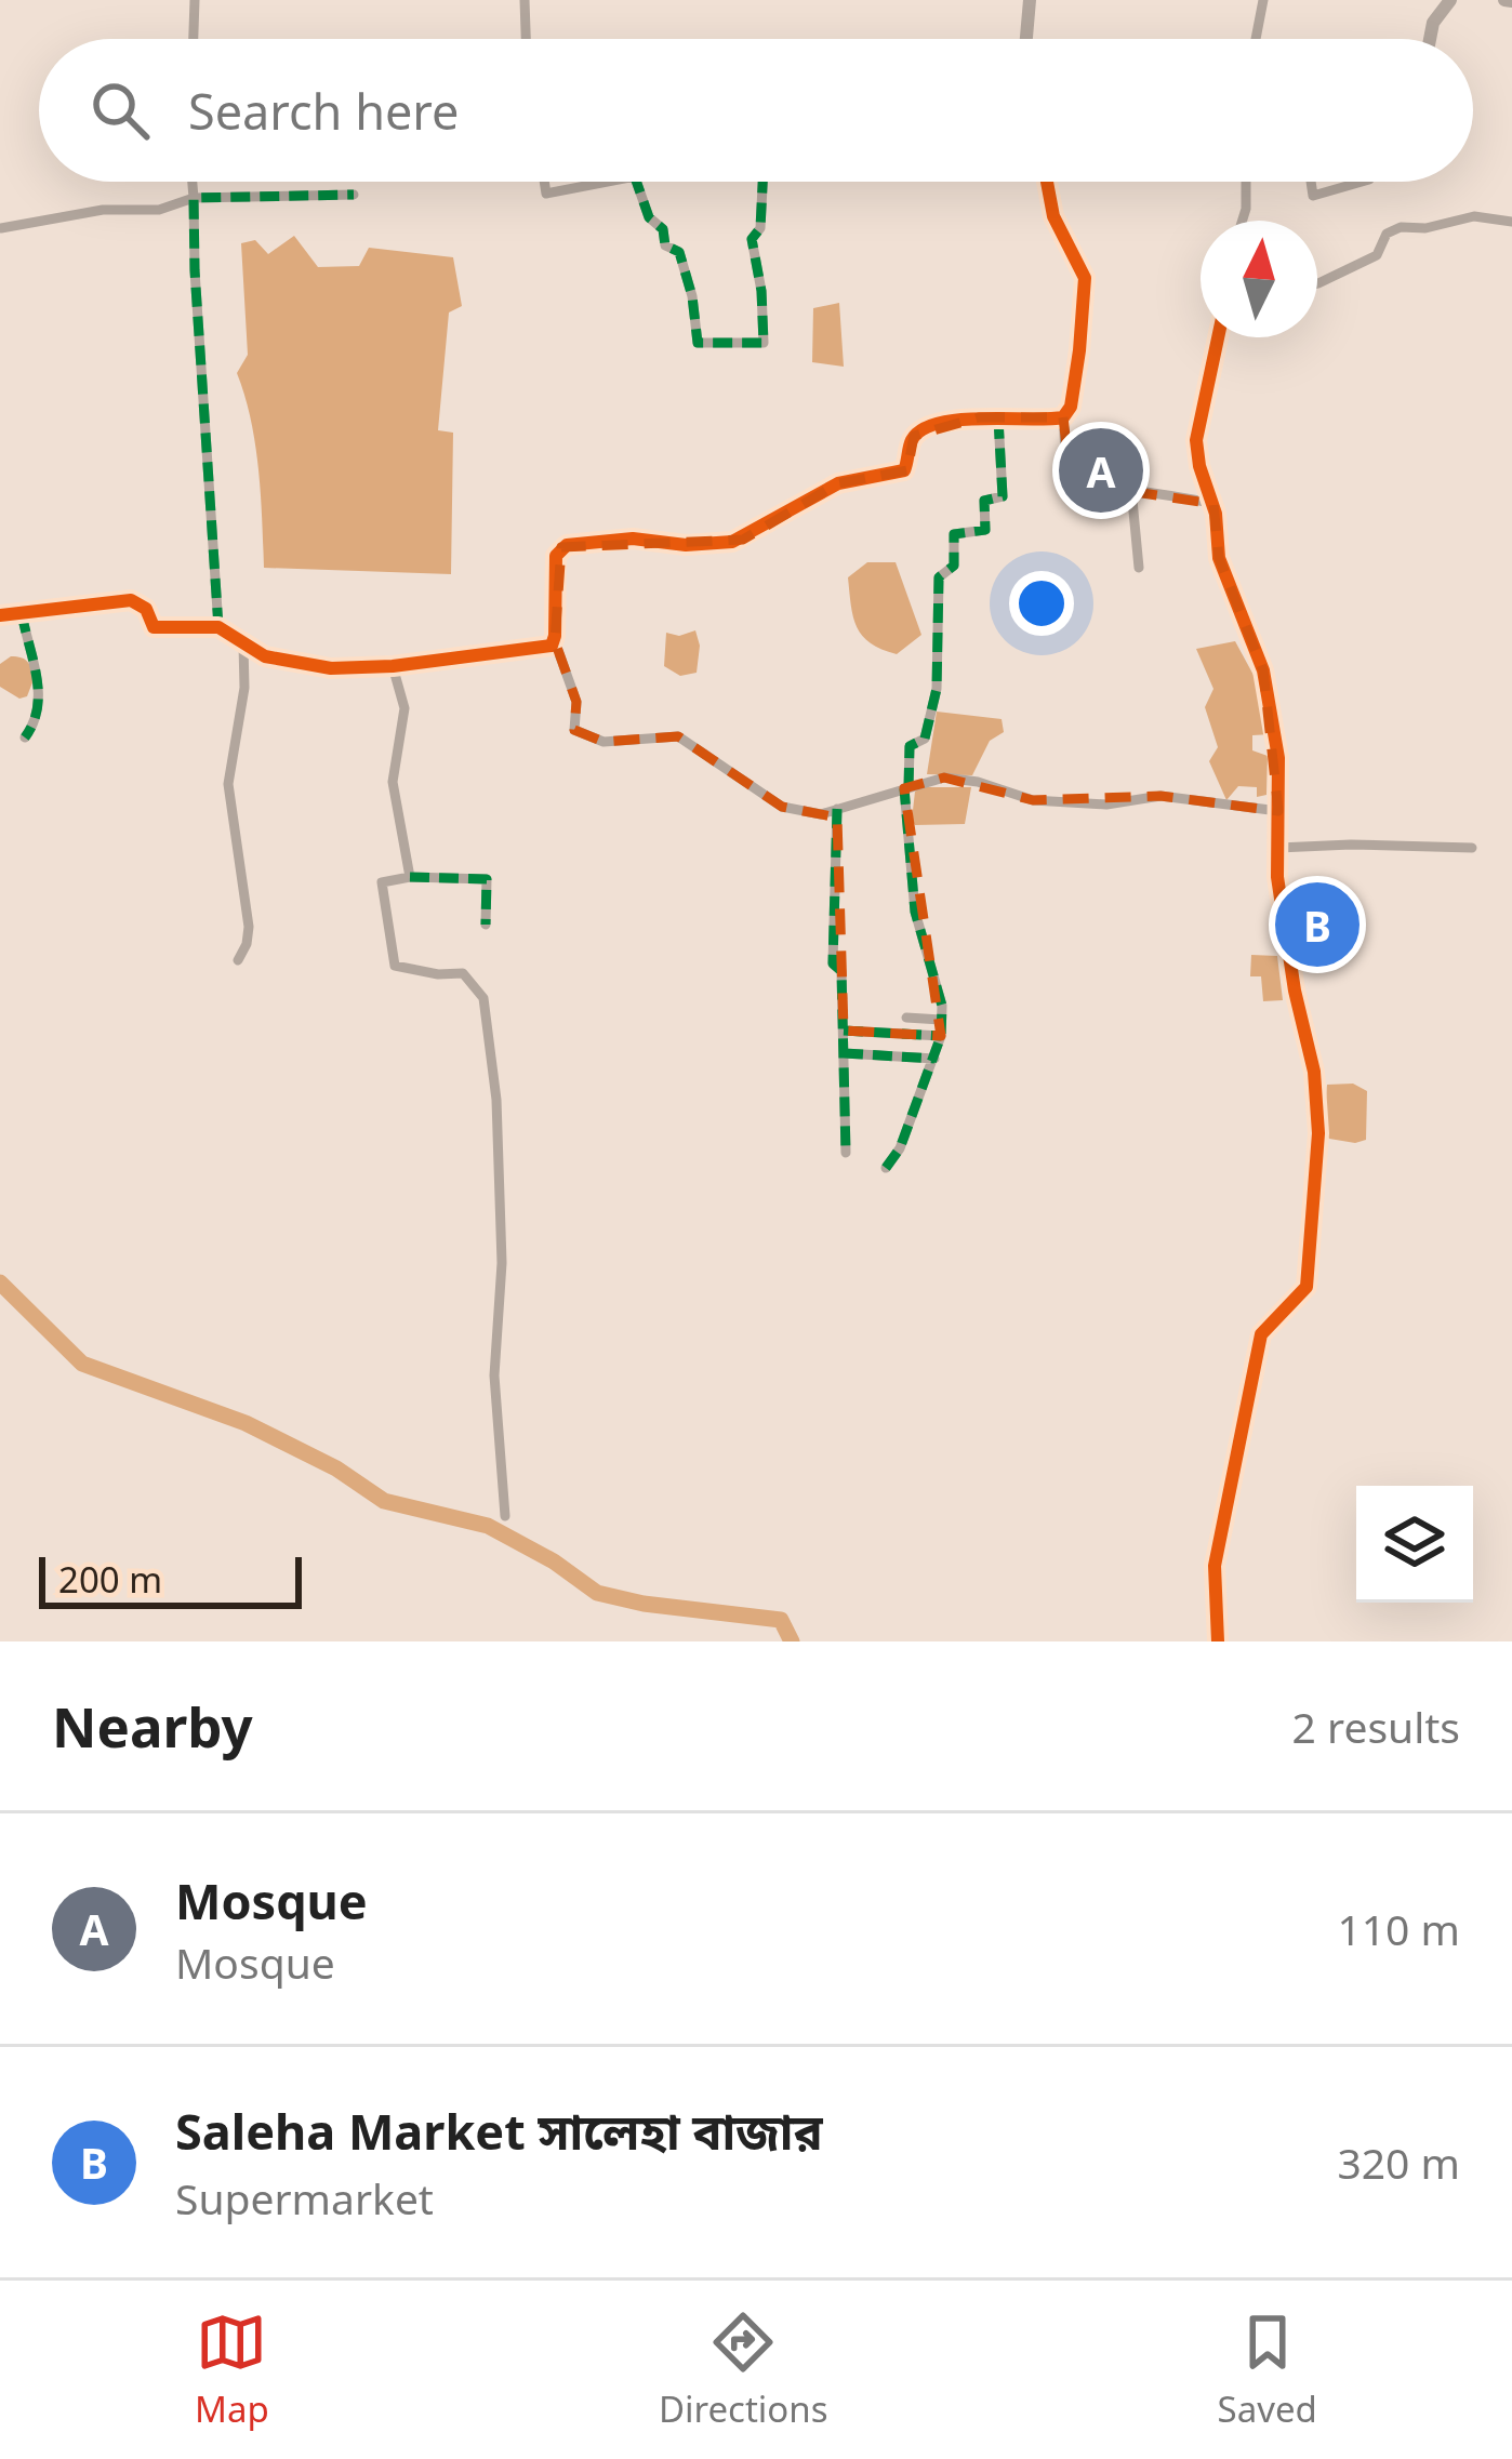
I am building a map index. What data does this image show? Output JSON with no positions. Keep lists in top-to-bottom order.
{
  "scale_bar": "200 m",
  "north": "top",
  "page": {
    "search": "Search here",
    "pins": ["A", "B"],
    "scale": "200 m",
    "heading": ["Nearby", "2 results"],
    "list": [
      {
        "mark": "A",
        "name": "Mosque",
        "note": "Mosque",
        "value": "110 m"
      },
      {
        "mark": "B",
        "name": "Saleha Market সালেহা বাজার",
        "note": "Supermarket",
        "value": "320 m"
      }
    ],
    "nav": ["Map", "Directions", "Saved"]
  }
}
